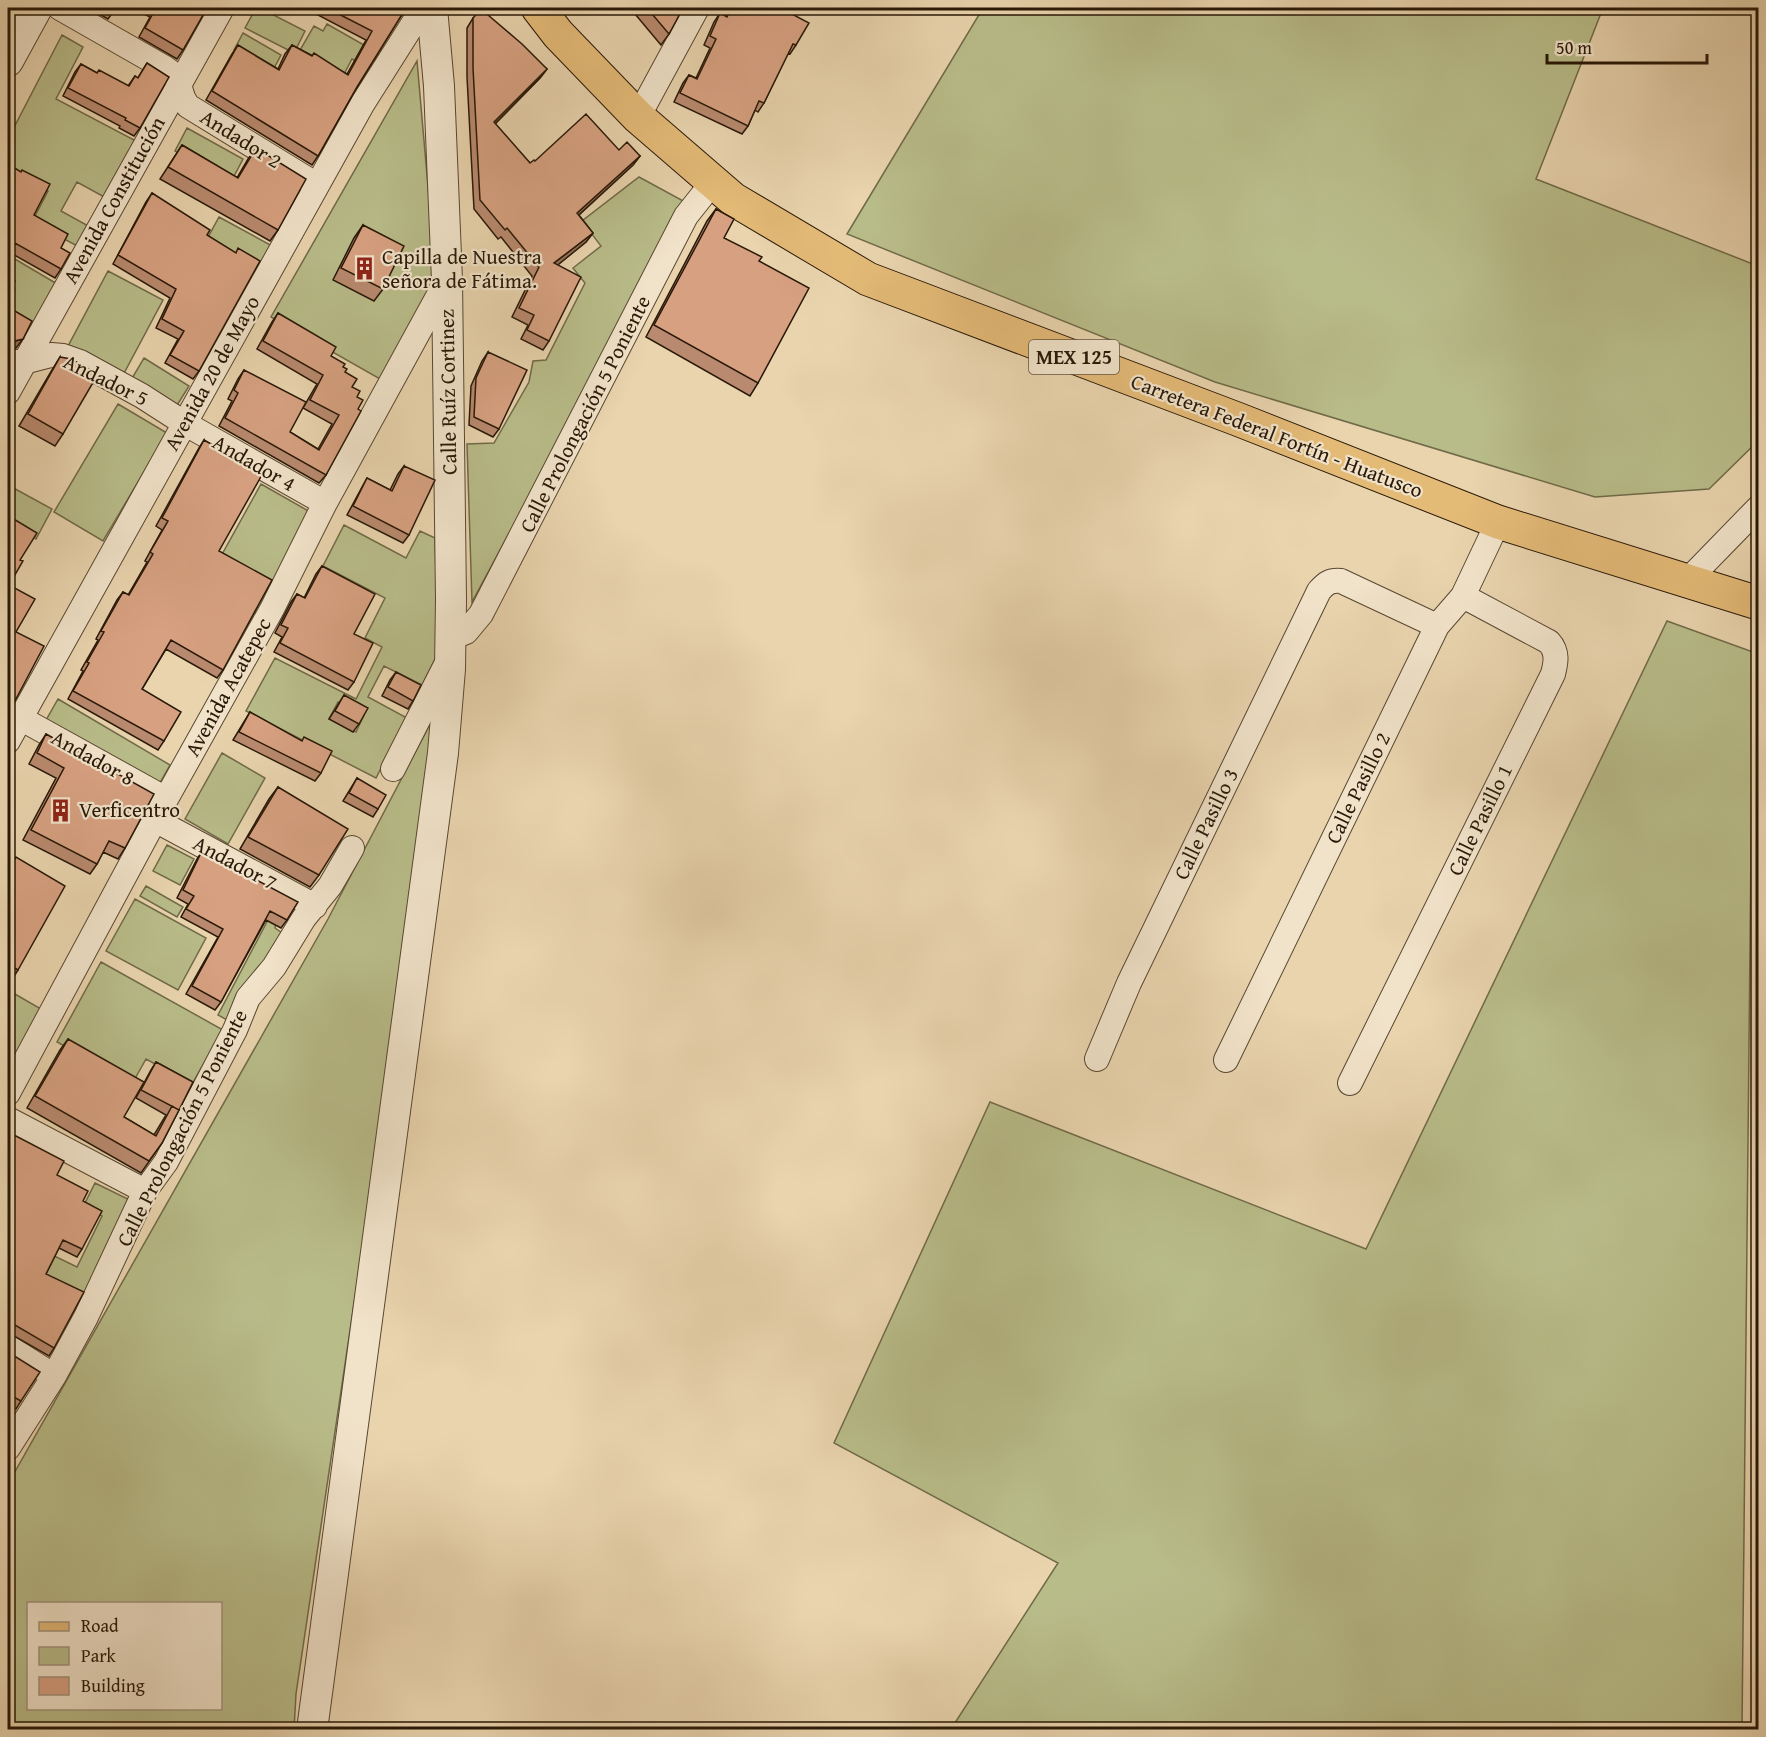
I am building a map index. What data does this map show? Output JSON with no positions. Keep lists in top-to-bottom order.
{
  "streets": {
    "main road": ["MEX 125", "Carretera Federal Fortín - Huatusco"],
    "street": [
      "Andador 2",
      "Avenida Constitución",
      "Avenida 20 de Mayo",
      "Andador 5",
      "Calle Ruíz Cortinez",
      "Calle Prolongación 5 Poniente",
      "Andador 4",
      "Avenida Acatepec",
      "Andador 8",
      "Calle Pasillo 2",
      "Calle Pasillo 1",
      "Calle Pasillo 3",
      "Andador 7"
    ]
  },
  "crossings": [
    ["Andador 2", "Avenida Constitución"],
    ["Andador 2", "Avenida 20 de Mayo"],
    ["Avenida Constitución", "Andador 5"],
    ["Avenida 20 de Mayo", "Andador 5"],
    ["Avenida 20 de Mayo", "Andador 4"],
    ["Avenida 20 de Mayo", "Andador 8"],
    ["Andador 5", "Andador 4"],
    ["Calle Ruíz Cortinez", "Calle Prolongación 5 Poniente"],
    ["Calle Ruíz Cortinez", "Avenida Acatepec"],
    ["Calle Prolongación 5 Poniente", "Carretera Federal Fortín - Huatusco"],
    ["Calle Prolongación 5 Poniente", "Andador 7"],
    ["Carretera Federal Fortín - Huatusco", "Calle Pasillo 2"],
    ["Andador 4", "Avenida Acatepec"],
    ["Avenida Acatepec", "Andador 8"],
    ["Avenida Acatepec", "Andador 7"],
    ["Calle Pasillo 2", "Calle Pasillo 1"],
    ["Calle Pasillo 2", "Calle Pasillo 3"]
  ],
  "places": {
    "building": ["Capilla de Nuestra señora de Fátima.", "Verficentro"]
  },
  "legend": ["Road", "Park", "Building"],
  "scale_bar": "50 m"
}
